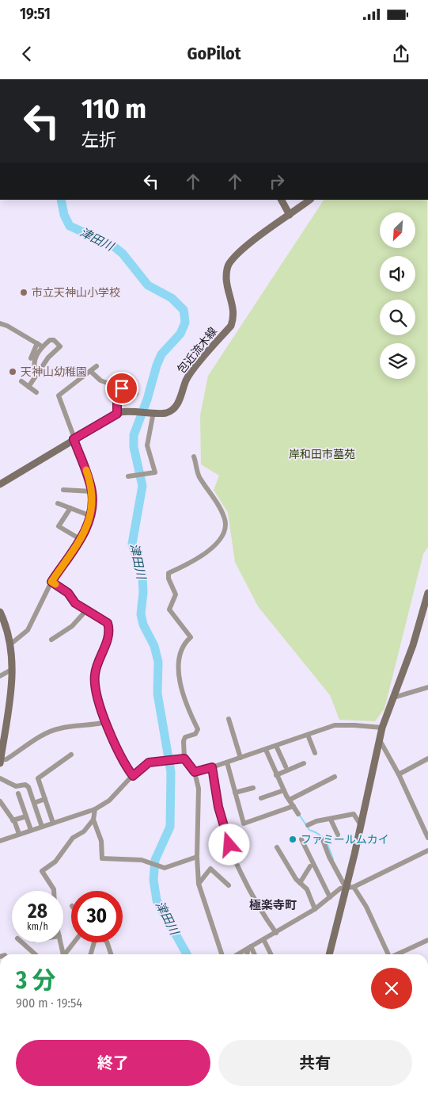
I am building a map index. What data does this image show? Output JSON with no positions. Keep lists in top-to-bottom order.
{
  "streets": {
    "street": ["包近流木線"]
  },
  "districts": ["極楽寺町"],
  "water": ["津田川"],
  "parks": ["岸和田市墓苑"],
  "places": ["市立天神山小学校", "天神山幼稚園", "ファミールムカイ"],
  "north": "bottom left",
  "page": {
    "status": "19:51",
    "header": "GoPilot",
    "turn": ["110 m", "左折"],
    "speed": "28 km/h",
    "limit": "30",
    "heading": ["3 分", "900 m · 19:54"],
    "buttons": ["終了", "共有"]
  }
}
